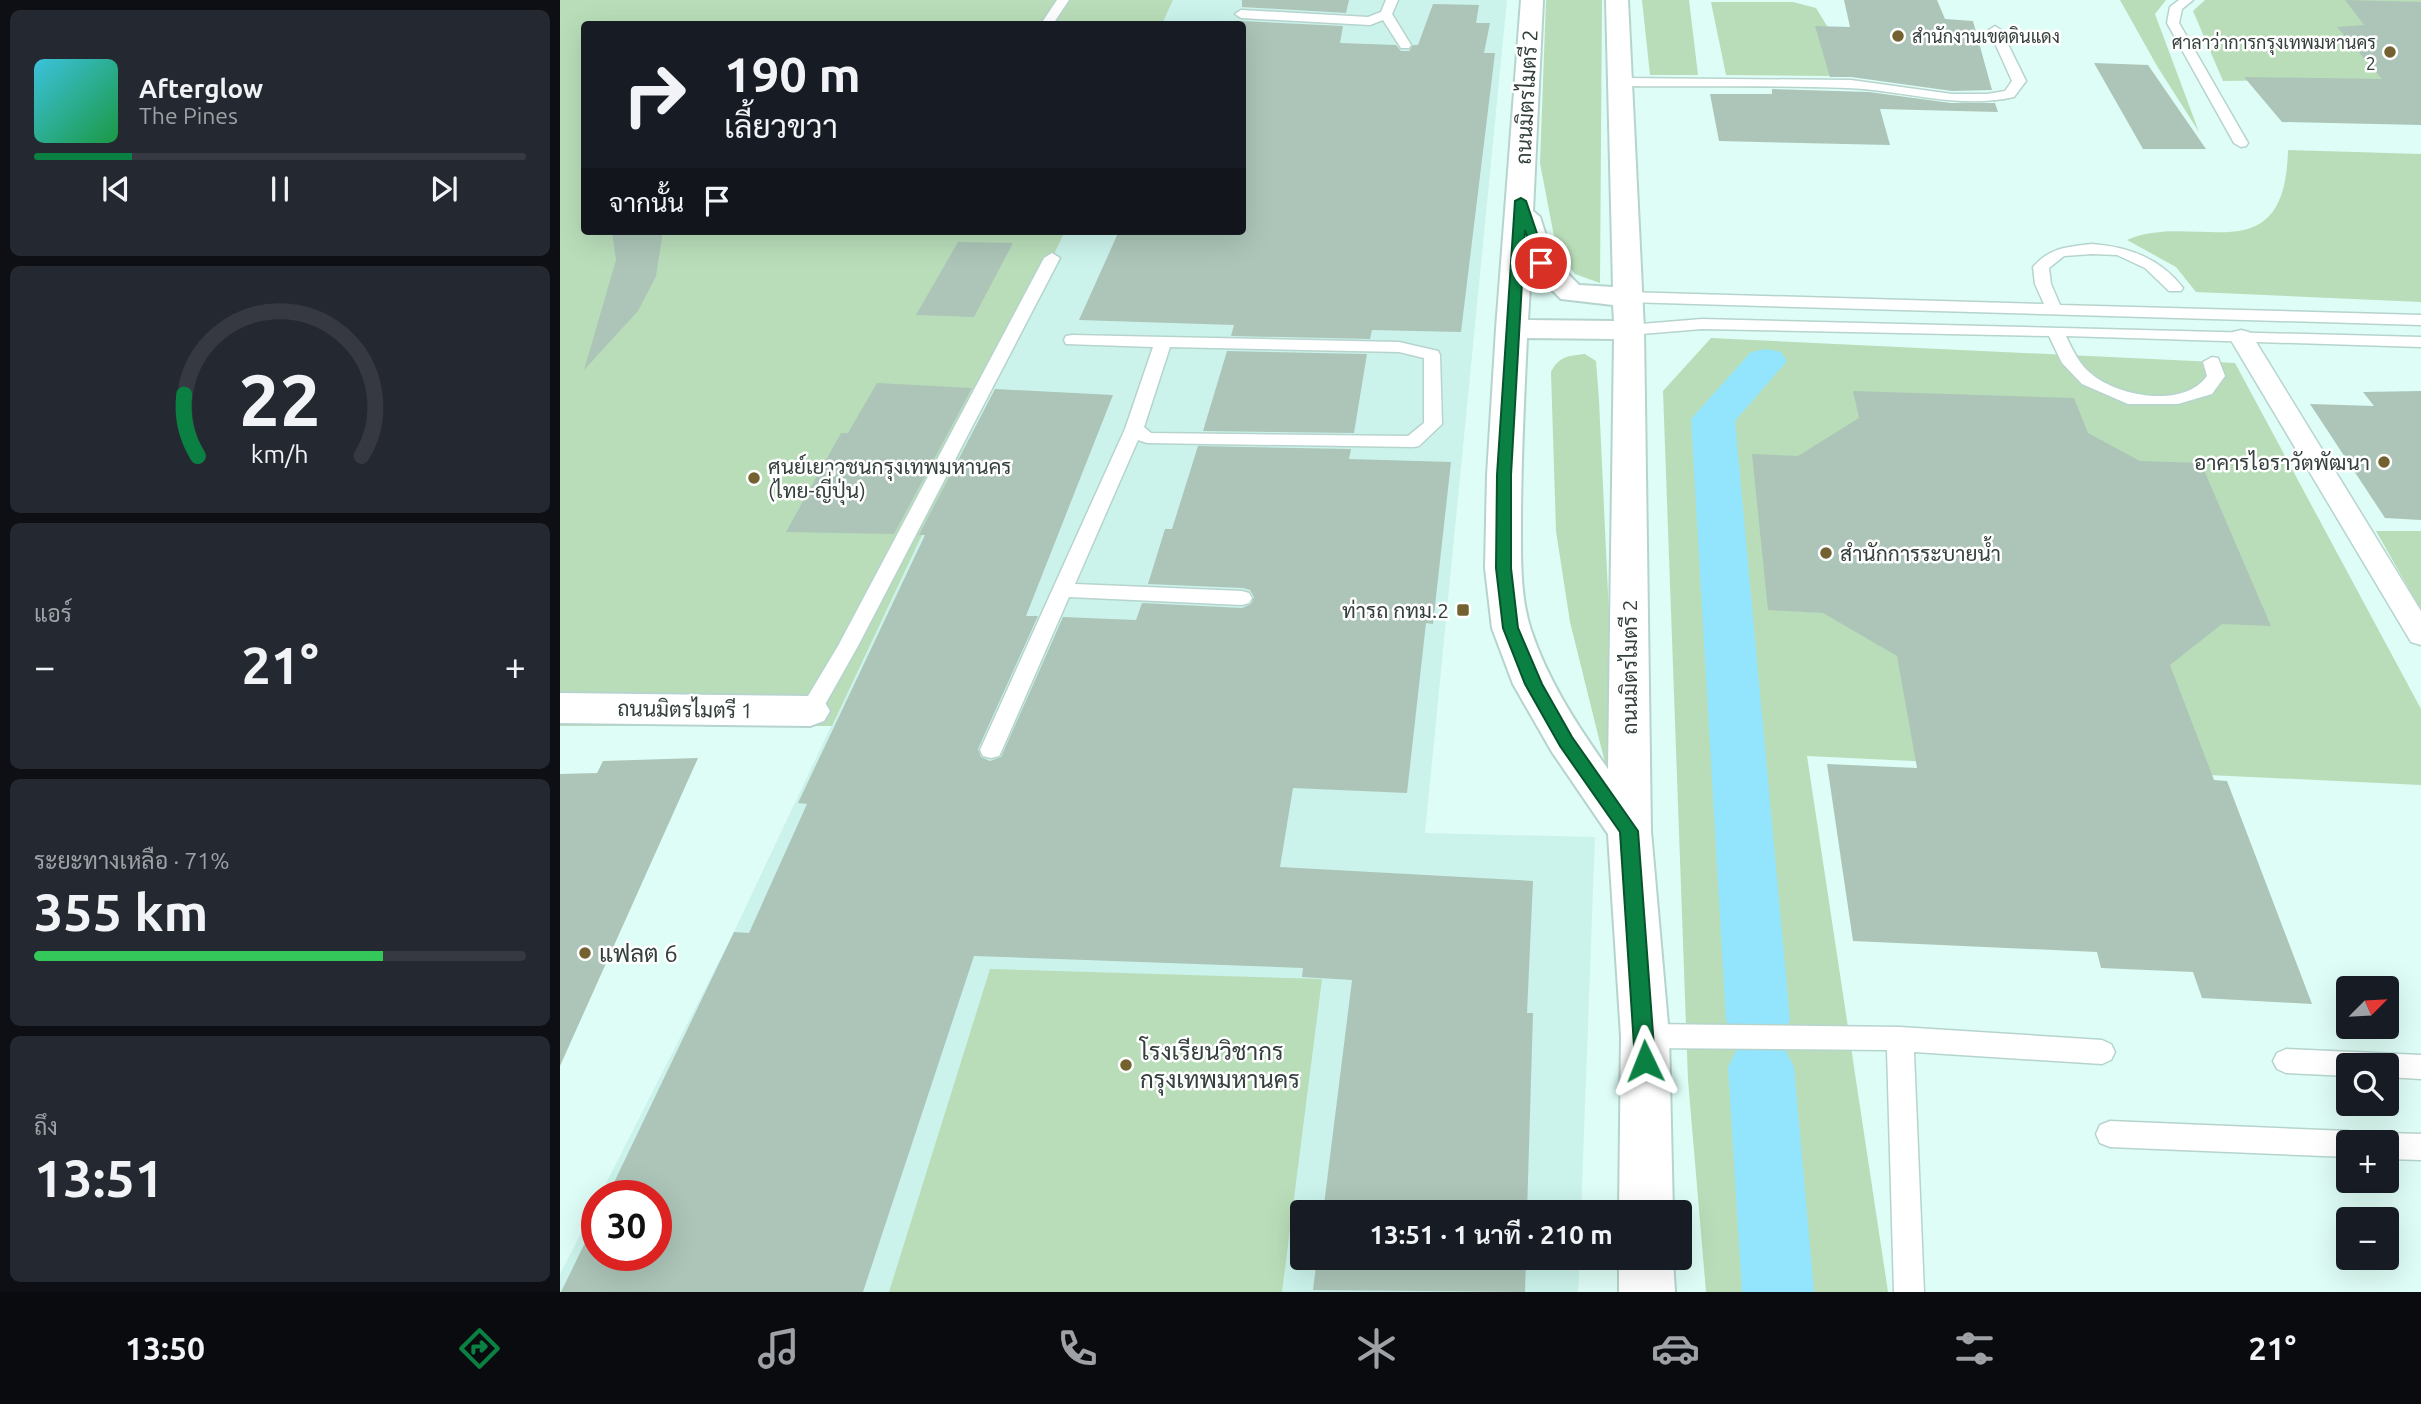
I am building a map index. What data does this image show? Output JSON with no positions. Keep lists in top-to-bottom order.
{
  "streets": {
    "street": ["ถนนมิตรไมตรี 2", "ถนนมิตรไมตรี 1"]
  },
  "places": {
    "other": [
      "สำนักงานเขตดินแดง",
      "ศาลาว่าการกรุงเทพมหานคร 2",
      "อาคารไอราวัตพัฒนา",
      "ศูนย์เยาวชนกรุงเทพมหานคร (ไทย-ญี่ปุ่น)",
      "สำนักการระบายน้ำ",
      "แฟลต 6",
      "โรงเรียนวิชากร กรุงเทพมหานคร"
    ],
    "transit": ["ท่ารถ กทม.2"]
  },
  "north": "top right",
  "page": {
    "turn": ["190 m", "เลี้ยวขวา"],
    "song": ["Afterglow", "The Pines"],
    "then": "จากนั้น",
    "tile": [
      "แอร์",
      ["ระยะทางเหลือ · 71%", "355 km"],
      ["ถึง", "13:51"]
    ],
    "heat": ["−", "21°", "+"],
    "map_buttons": ["+", "−"],
    "limit": "30",
    "trip": "13:51 · 1 นาที · 210 m",
    "tabs": ["13:50", "21°"],
    "gauge": ["22", "km/h"]
  }
}
